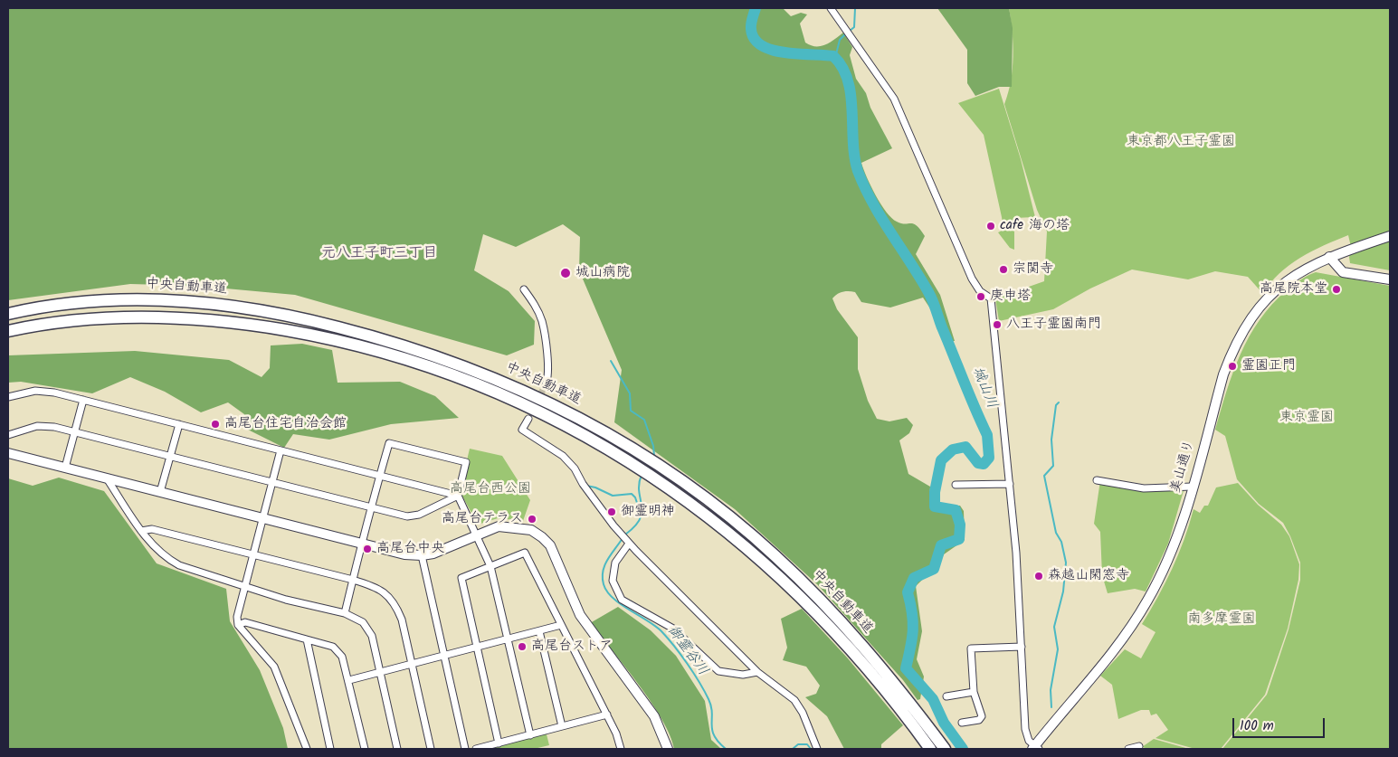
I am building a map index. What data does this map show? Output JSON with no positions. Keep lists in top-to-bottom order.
{
  "streets": {
    "highway": ["中央自動車道"],
    "street": ["美山通り"]
  },
  "districts": ["元八王子町三丁目"],
  "water": ["城山川", "御霊谷川"],
  "parks": [
    "東京都八王子霊園",
    "東京霊園",
    "高尾台西公園",
    "南多摩霊園"
  ],
  "places": [
    "cafe 海の塔",
    "宗関寺",
    "城山病院",
    "高尾院本堂",
    "庚申塔",
    "八王子霊園南門",
    "霊園正門",
    "高尾台住宅自治会館",
    "御霊明神",
    "高尾台テラス",
    "高尾台中央",
    "森越山閑窓寺",
    "高尾台ストア"
  ],
  "scale_bar": "100 m"
}
